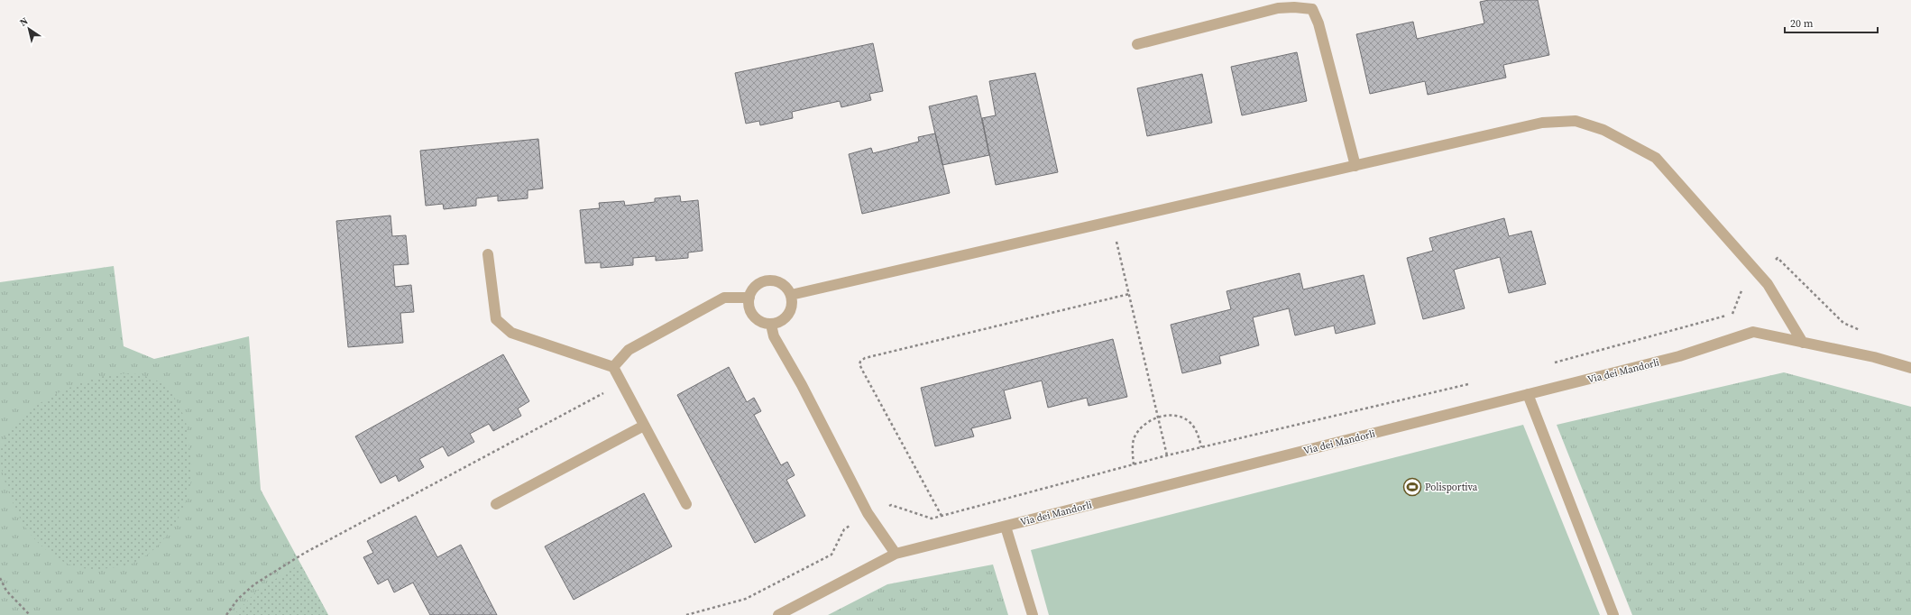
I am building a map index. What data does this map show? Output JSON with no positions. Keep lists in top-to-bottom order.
{
  "streets": {
    "street": ["Via dei Mandorli"]
  },
  "places": {
    "sports": ["Polisportiva"]
  },
  "scale_bar": "20 m",
  "north": "top left"
}
